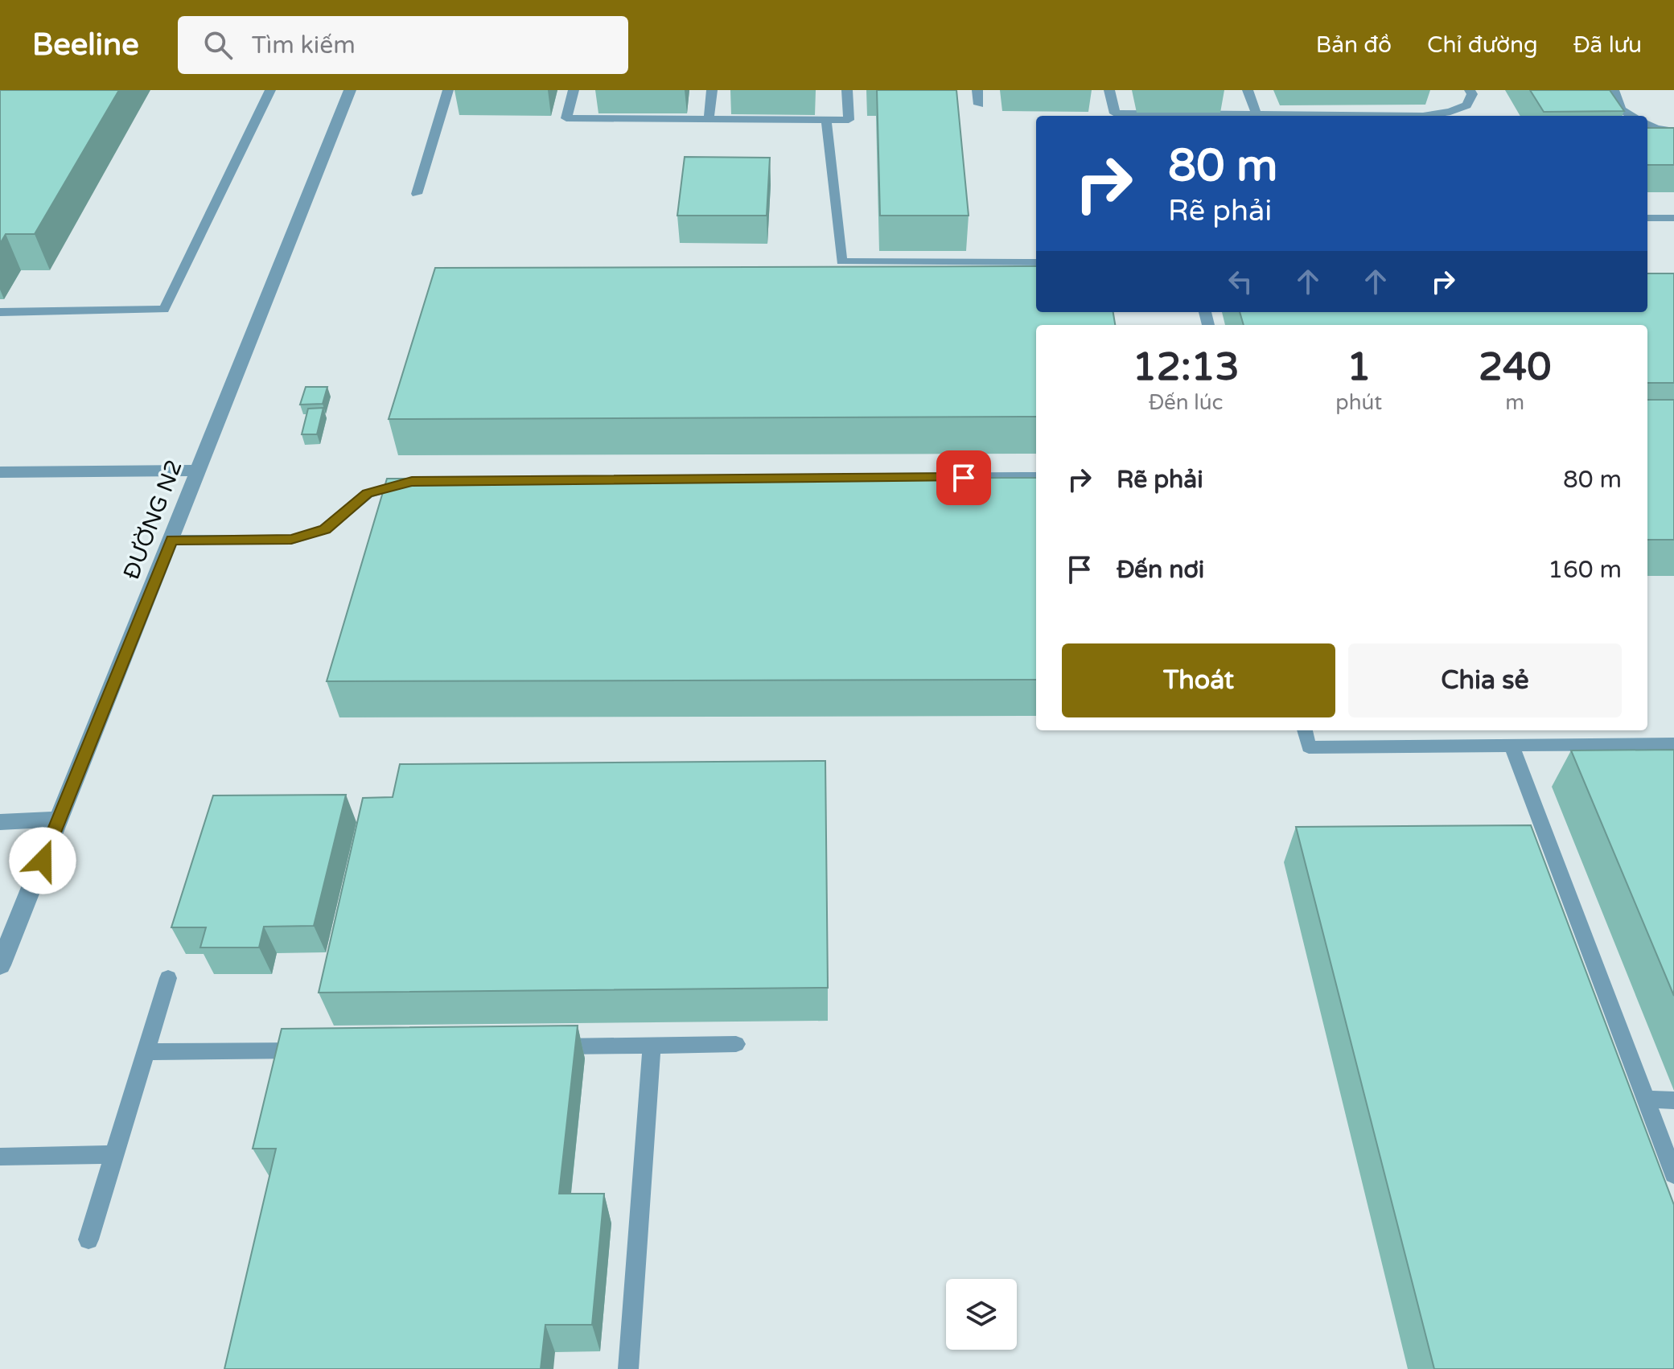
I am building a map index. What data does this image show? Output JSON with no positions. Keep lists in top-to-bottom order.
{
  "streets": {
    "street": ["ĐƯỜNG N2"]
  },
  "page": {
    "header": "Beeline",
    "search": "Tìm kiếm",
    "nav": ["Bản đồ", "Chỉ đường", "Đã lưu"],
    "turn": ["80 m", "Rẽ phải"],
    "eta": [
      "12:13",
      "Đến lúc",
      "1",
      "phút",
      "240",
      "m"
    ],
    "list": [
      {
        "name": "Rẽ phải",
        "value": "80 m"
      },
      {
        "name": "Đến nơi",
        "value": "160 m"
      }
    ],
    "buttons": ["Thoát", "Chia sẻ"]
  }
}
